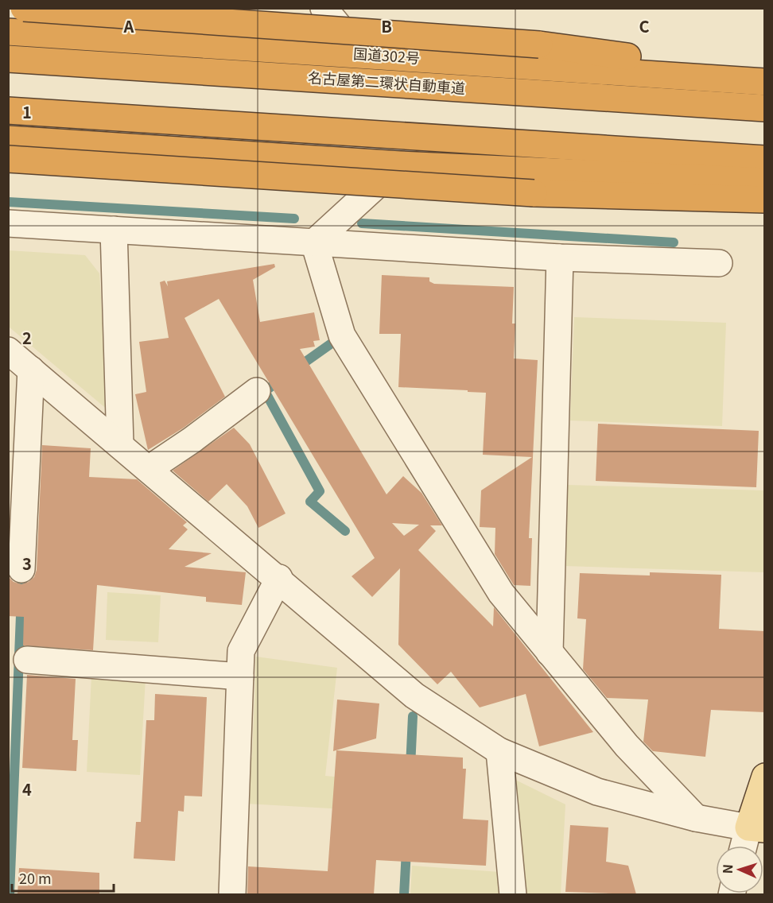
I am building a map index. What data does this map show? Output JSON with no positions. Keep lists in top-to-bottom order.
{
  "streets": {
    "highway": ["国道302号", "名古屋第二環状自動車道"]
  },
  "scale_bar": "20 m",
  "north": "left",
  "grid": {
    "columns": ["A", "B", "C"],
    "rows": [
      "1",
      "2",
      "3",
      "4"
    ]
  }
}
